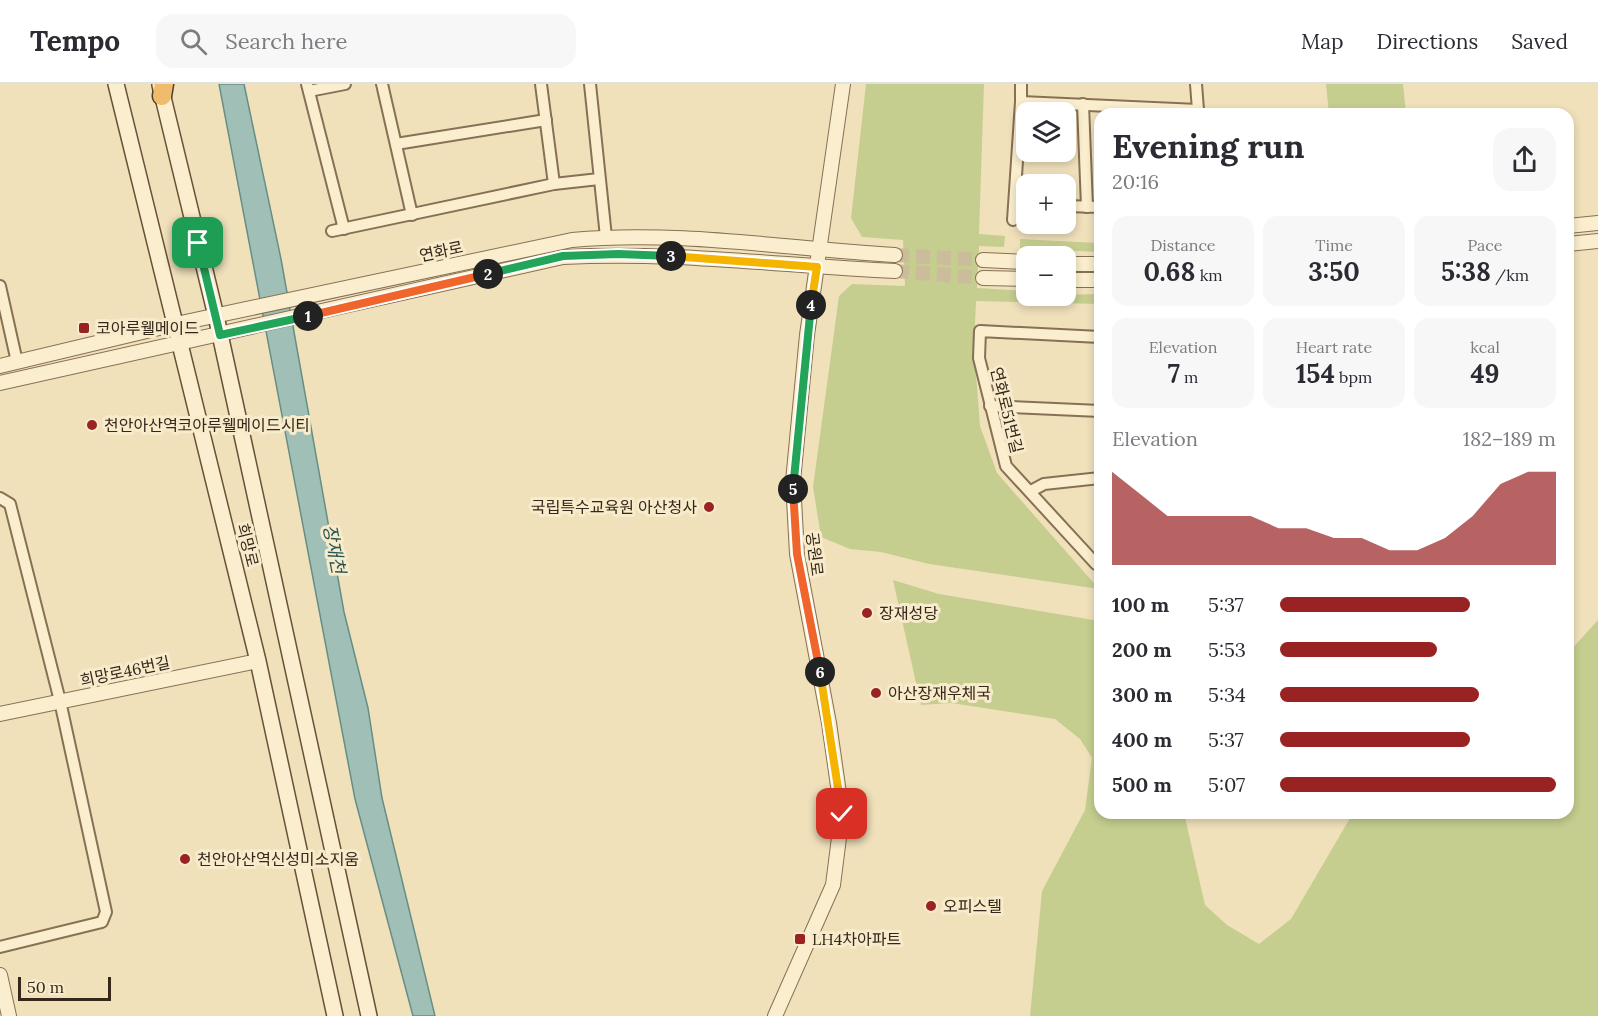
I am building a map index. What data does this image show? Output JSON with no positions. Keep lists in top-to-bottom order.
{
  "streets": {
    "main road": ["희망로"],
    "street": [
      "연화로",
      "연화로51번길",
      "공원로",
      "희망로46번길"
    ]
  },
  "crossings": [
    ["연화로", "희망로"],
    ["연화로", "공원로"],
    ["희망로", "희망로46번길"]
  ],
  "water": ["장재천"],
  "places": {
    "transit": ["코아루웰메이드", "LH4차아파트"],
    "other": [
      "천안아산역코아루웰메이드시티",
      "국립특수교육원 아산청사",
      "장재성당",
      "아산장재우체국",
      "천안아산역신성미소지움",
      "오피스텔"
    ]
  },
  "scale_bar": "50 m",
  "page": {
    "header": "Tempo",
    "search": "Search here",
    "nav": ["Map", "Directions", "Saved"],
    "map_buttons": ["+", "−"],
    "heading": ["Evening run", "20:16"],
    "stats": [
      ["Distance", "0.68 km"],
      ["Time", "3:50"],
      ["Pace", "5:38 /km"],
      ["Elevation", "7 m"],
      ["Heart rate", "154 bpm"],
      ["kcal", "49"]
    ],
    "pins": [
      "3",
      "2",
      "4",
      "1",
      "5",
      "6"
    ],
    "chart": ["Elevation", "182–189 m"],
    "list": [
      {
        "name": "100 m",
        "note": "5:37"
      },
      {
        "name": "200 m",
        "note": "5:53"
      },
      {
        "name": "300 m",
        "note": "5:34"
      },
      {
        "name": "400 m",
        "note": "5:37"
      },
      {
        "name": "500 m",
        "note": "5:07"
      }
    ],
    "scale": "50 m"
  }
}
